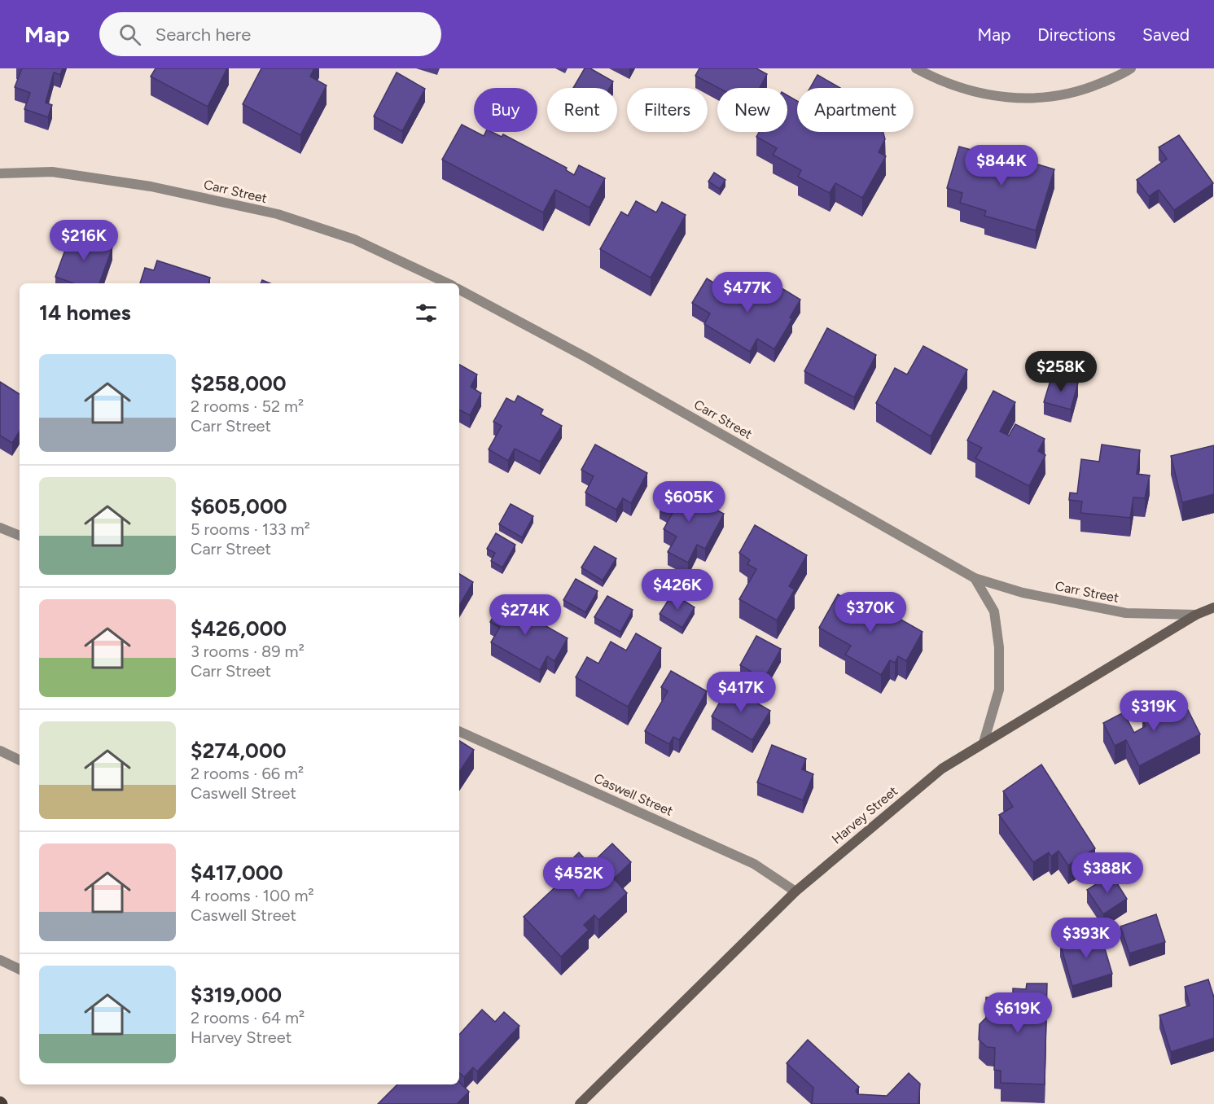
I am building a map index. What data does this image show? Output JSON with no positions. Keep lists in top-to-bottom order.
{
  "streets": {
    "street": ["Carr Street", "Caswell Street", "Harvey Street"]
  },
  "crossings": [
    ["Carr Street", "Harvey Street"],
    ["Caswell Street", "Harvey Street"]
  ],
  "page": {
    "header": "Map",
    "search": "Search here",
    "nav": ["Map", "Directions", "Saved"],
    "chip": [
      "Buy",
      "Rent",
      "Filters",
      "New",
      "Apartment"
    ],
    "price": [
      "$844K",
      "$216K",
      "$477K",
      "$258K",
      "$605K",
      "$426K",
      "$370K",
      "$274K",
      "$417K",
      "$319K",
      "$388K",
      "$452K",
      "$393K",
      "$619K"
    ],
    "heading": "14 homes",
    "list": [
      {
        "name": "$258,000",
        "note": "2 rooms · 52 m² · Carr Street"
      },
      {
        "name": "$605,000",
        "note": "5 rooms · 133 m² · Carr Street"
      },
      {
        "name": "$426,000",
        "note": "3 rooms · 89 m² · Carr Street"
      },
      {
        "name": "$274,000",
        "note": "2 rooms · 66 m² · Caswell Street"
      },
      {
        "name": "$417,000",
        "note": "4 rooms · 100 m² · Caswell Street"
      },
      {
        "name": "$319,000",
        "note": "2 rooms · 64 m² · Harvey Street"
      }
    ]
  }
}
